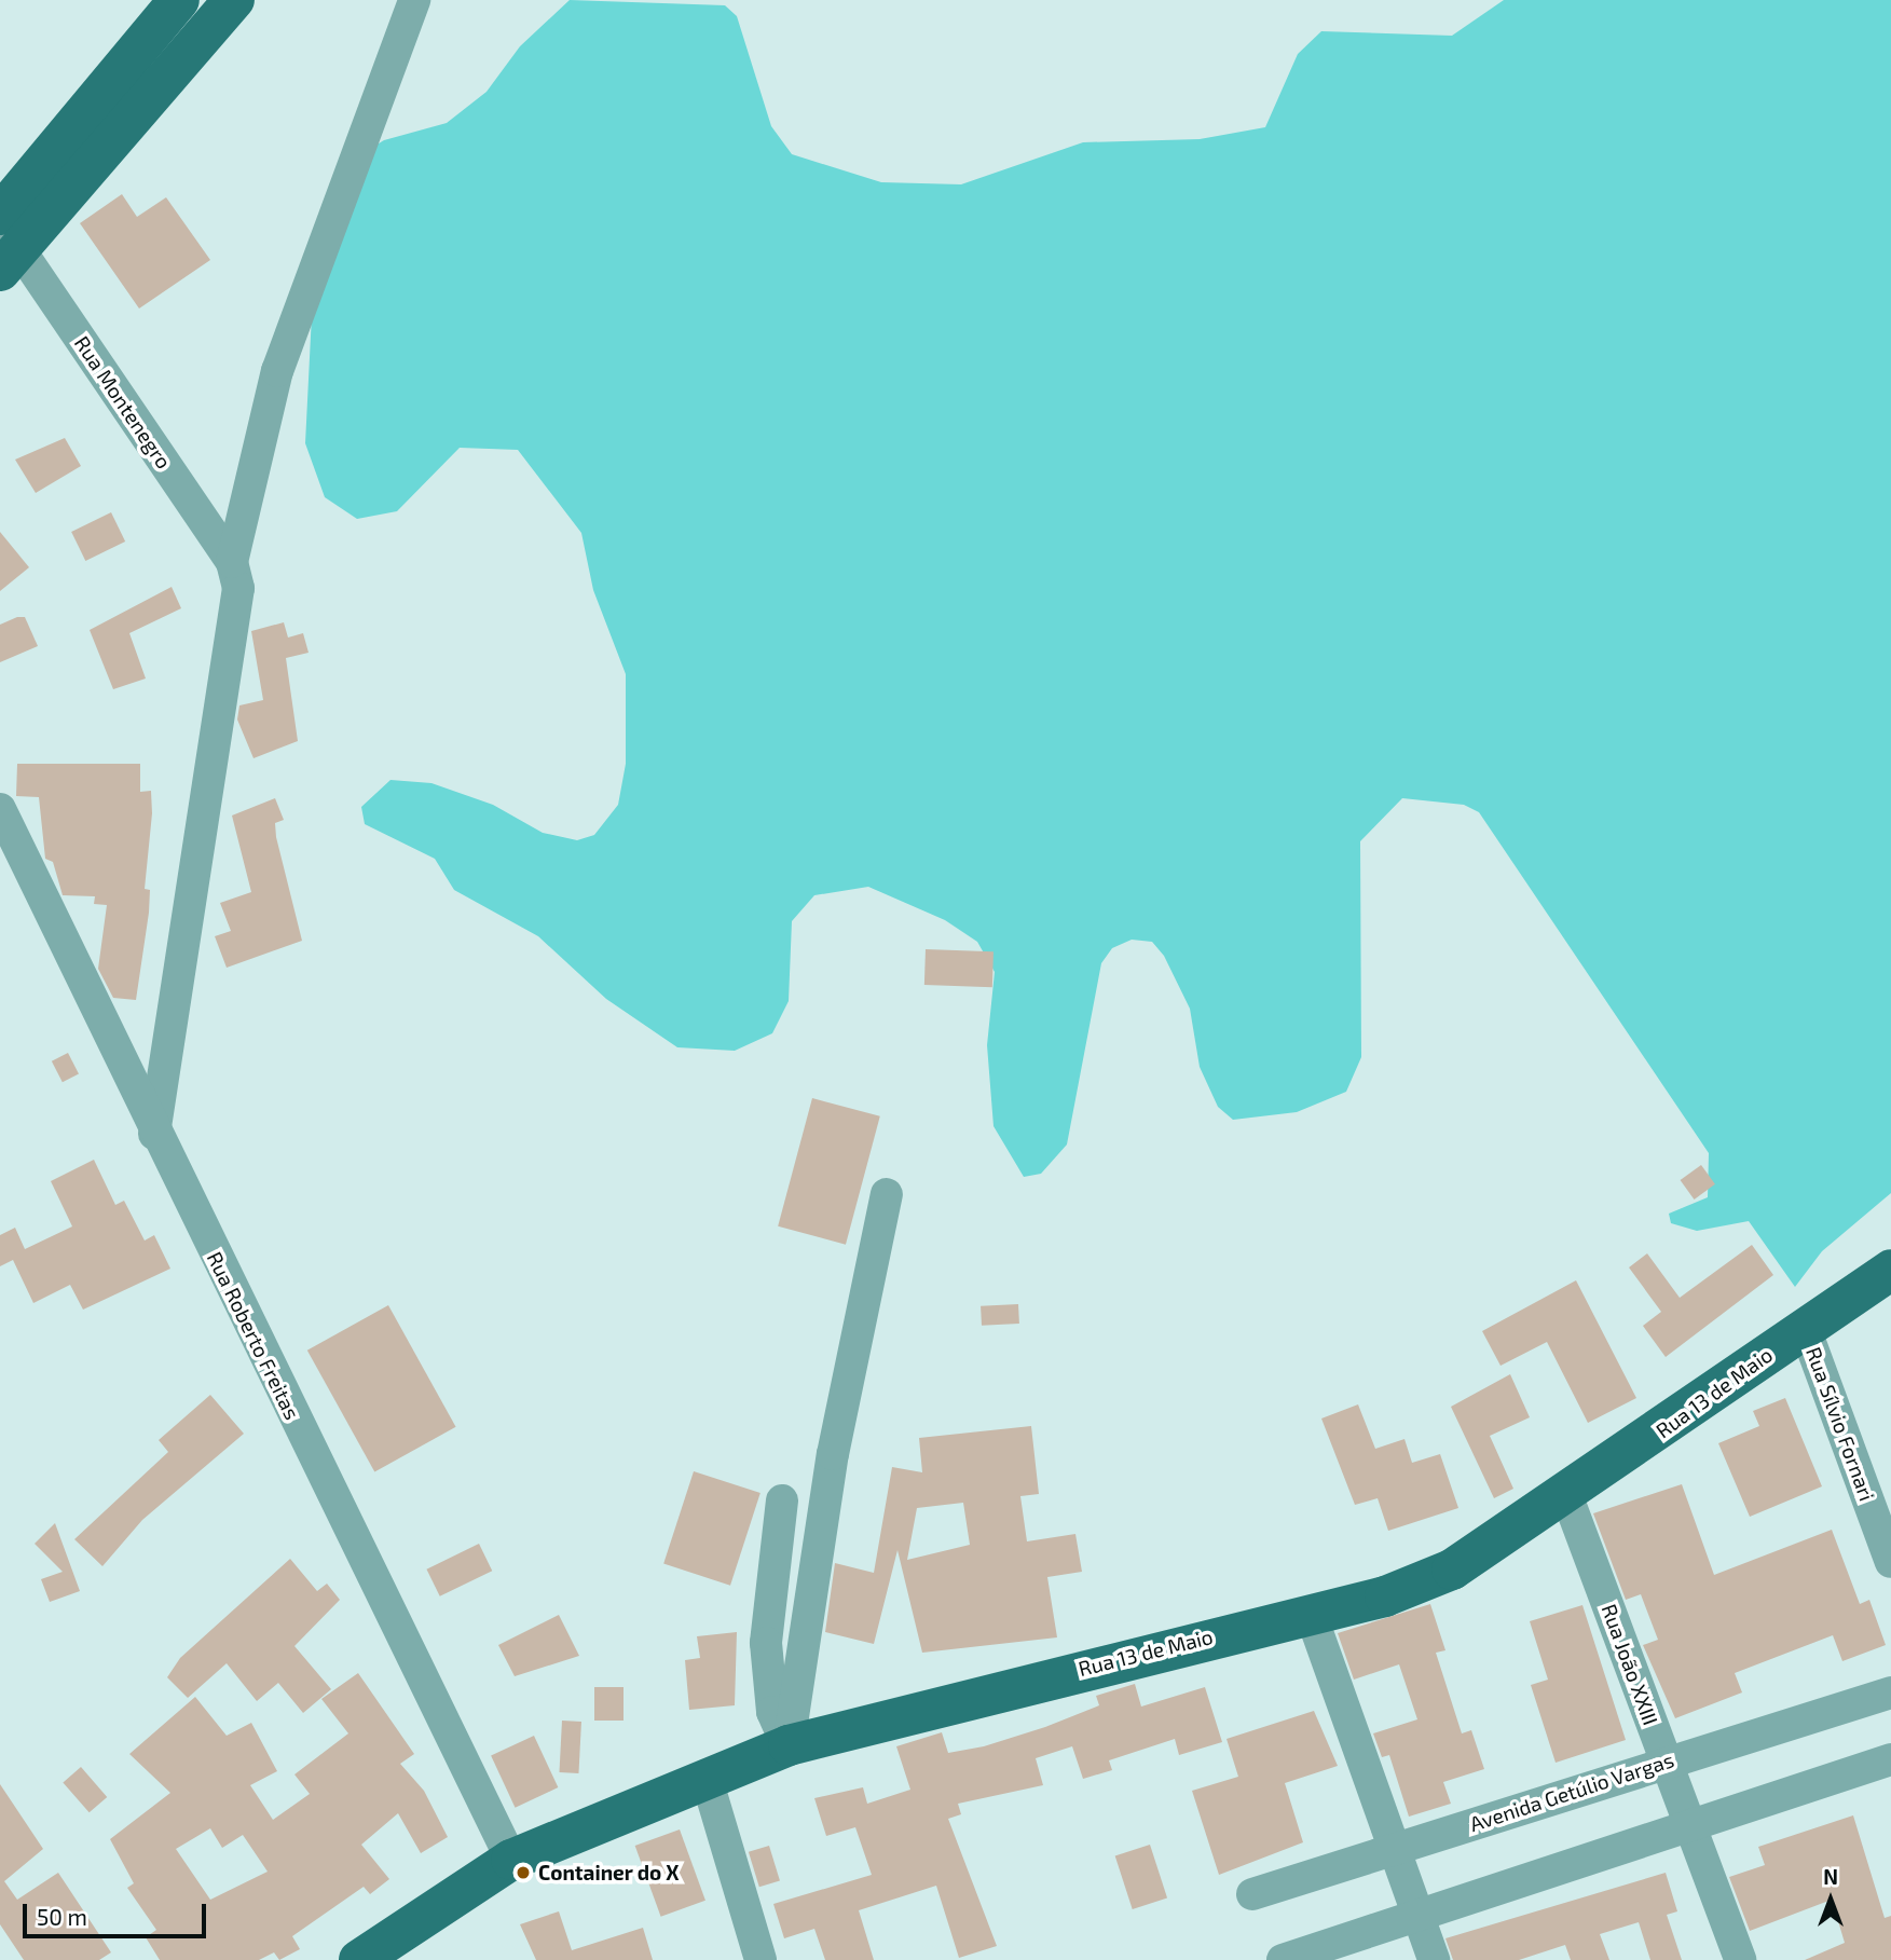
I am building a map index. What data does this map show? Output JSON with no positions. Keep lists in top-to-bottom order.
{
  "streets": {
    "main road": ["Rua 13 de Maio"],
    "street": [
      "Rua Montenegro",
      "Rua Roberto Freitas",
      "Rua Sílvio Fornari",
      "Rua João XXIII",
      "Avenida Getúlio Vargas"
    ]
  },
  "crossings": [
    ["Rua Roberto Freitas", "Rua 13 de Maio"],
    ["Rua 13 de Maio", "Rua Sílvio Fornari"],
    ["Rua 13 de Maio", "Rua João XXIII"],
    ["Rua João XXIII", "Avenida Getúlio Vargas"]
  ],
  "places": ["Container do X"],
  "scale_bar": "50 m",
  "north": "top"
}
